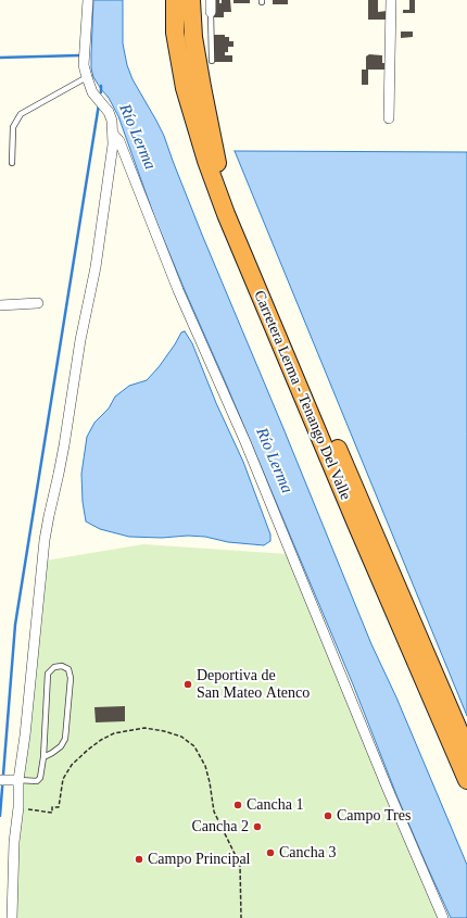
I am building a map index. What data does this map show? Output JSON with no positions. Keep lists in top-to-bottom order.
{
  "streets": {
    "highway": ["Carretera Lerma - Tenango Del Valle"]
  },
  "water": ["Río Lerma"],
  "places": [
    "Deportiva de San Mateo Atenco",
    "Cancha 1",
    "Campo Tres",
    "Cancha 2",
    "Cancha 3",
    "Campo Principal"
  ]
}
